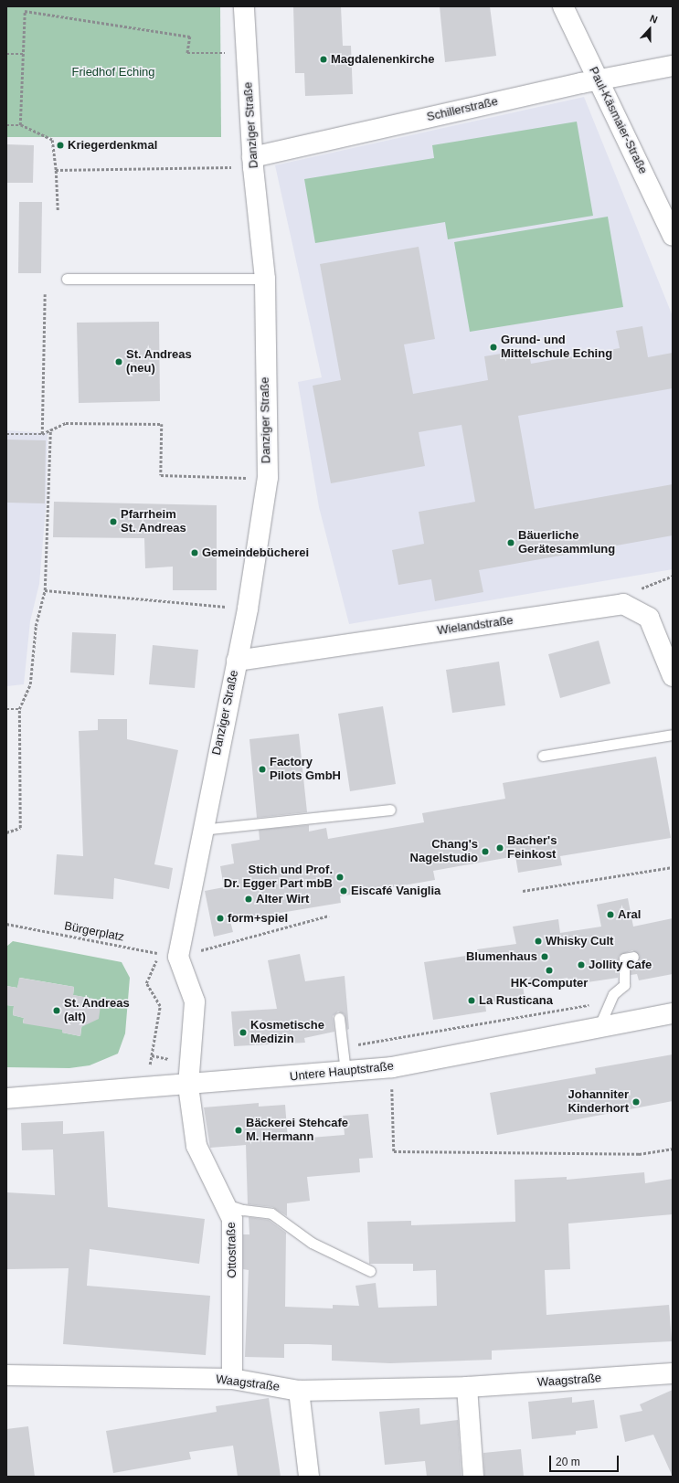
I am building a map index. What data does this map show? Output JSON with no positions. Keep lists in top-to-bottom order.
{
  "streets": {
    "street": [
      "Schillerstraße",
      "Paul-Käsmaier-Straße",
      "Danziger Straße",
      "Wielandstraße",
      "Untere Hauptstraße",
      "Ottostraße",
      "Waagstraße"
    ],
    "path": ["Bürgerplatz"]
  },
  "crossings": [
    ["Schillerstraße", "Paul-Käsmaier-Straße"],
    ["Schillerstraße", "Danziger Straße"],
    ["Danziger Straße", "Wielandstraße"],
    ["Danziger Straße", "Bürgerplatz"],
    ["Untere Hauptstraße", "Ottostraße"],
    ["Ottostraße", "Waagstraße"]
  ],
  "parks": ["Friedhof Eching"],
  "places": [
    "Magdalenenkirche",
    "Kriegerdenkmal",
    "Grund- und Mittelschule Eching",
    "St. Andreas (neu)",
    "Pfarrheim St. Andreas",
    "Bäuerliche Gerätesammlung",
    "Gemeindebücherei",
    "Factory Pilots GmbH",
    "Bacher's Feinkost",
    "Chang's Nagelstudio",
    "Stich und Prof. Dr. Egger Part mbB",
    "Eiscafé Vaniglia",
    "Alter Wirt",
    "Aral",
    "form+spiel",
    "Whisky Cult",
    "Blumenhaus",
    "Jollity Cafe",
    "HK-Computer",
    "La Rusticana",
    "St. Andreas (alt)",
    "Kosmetische Medizin",
    "Johanniter Kinderhort",
    "Bäckerei Stehcafe M. Hermann"
  ],
  "scale_bar": "20 m",
  "north": "top"
}
